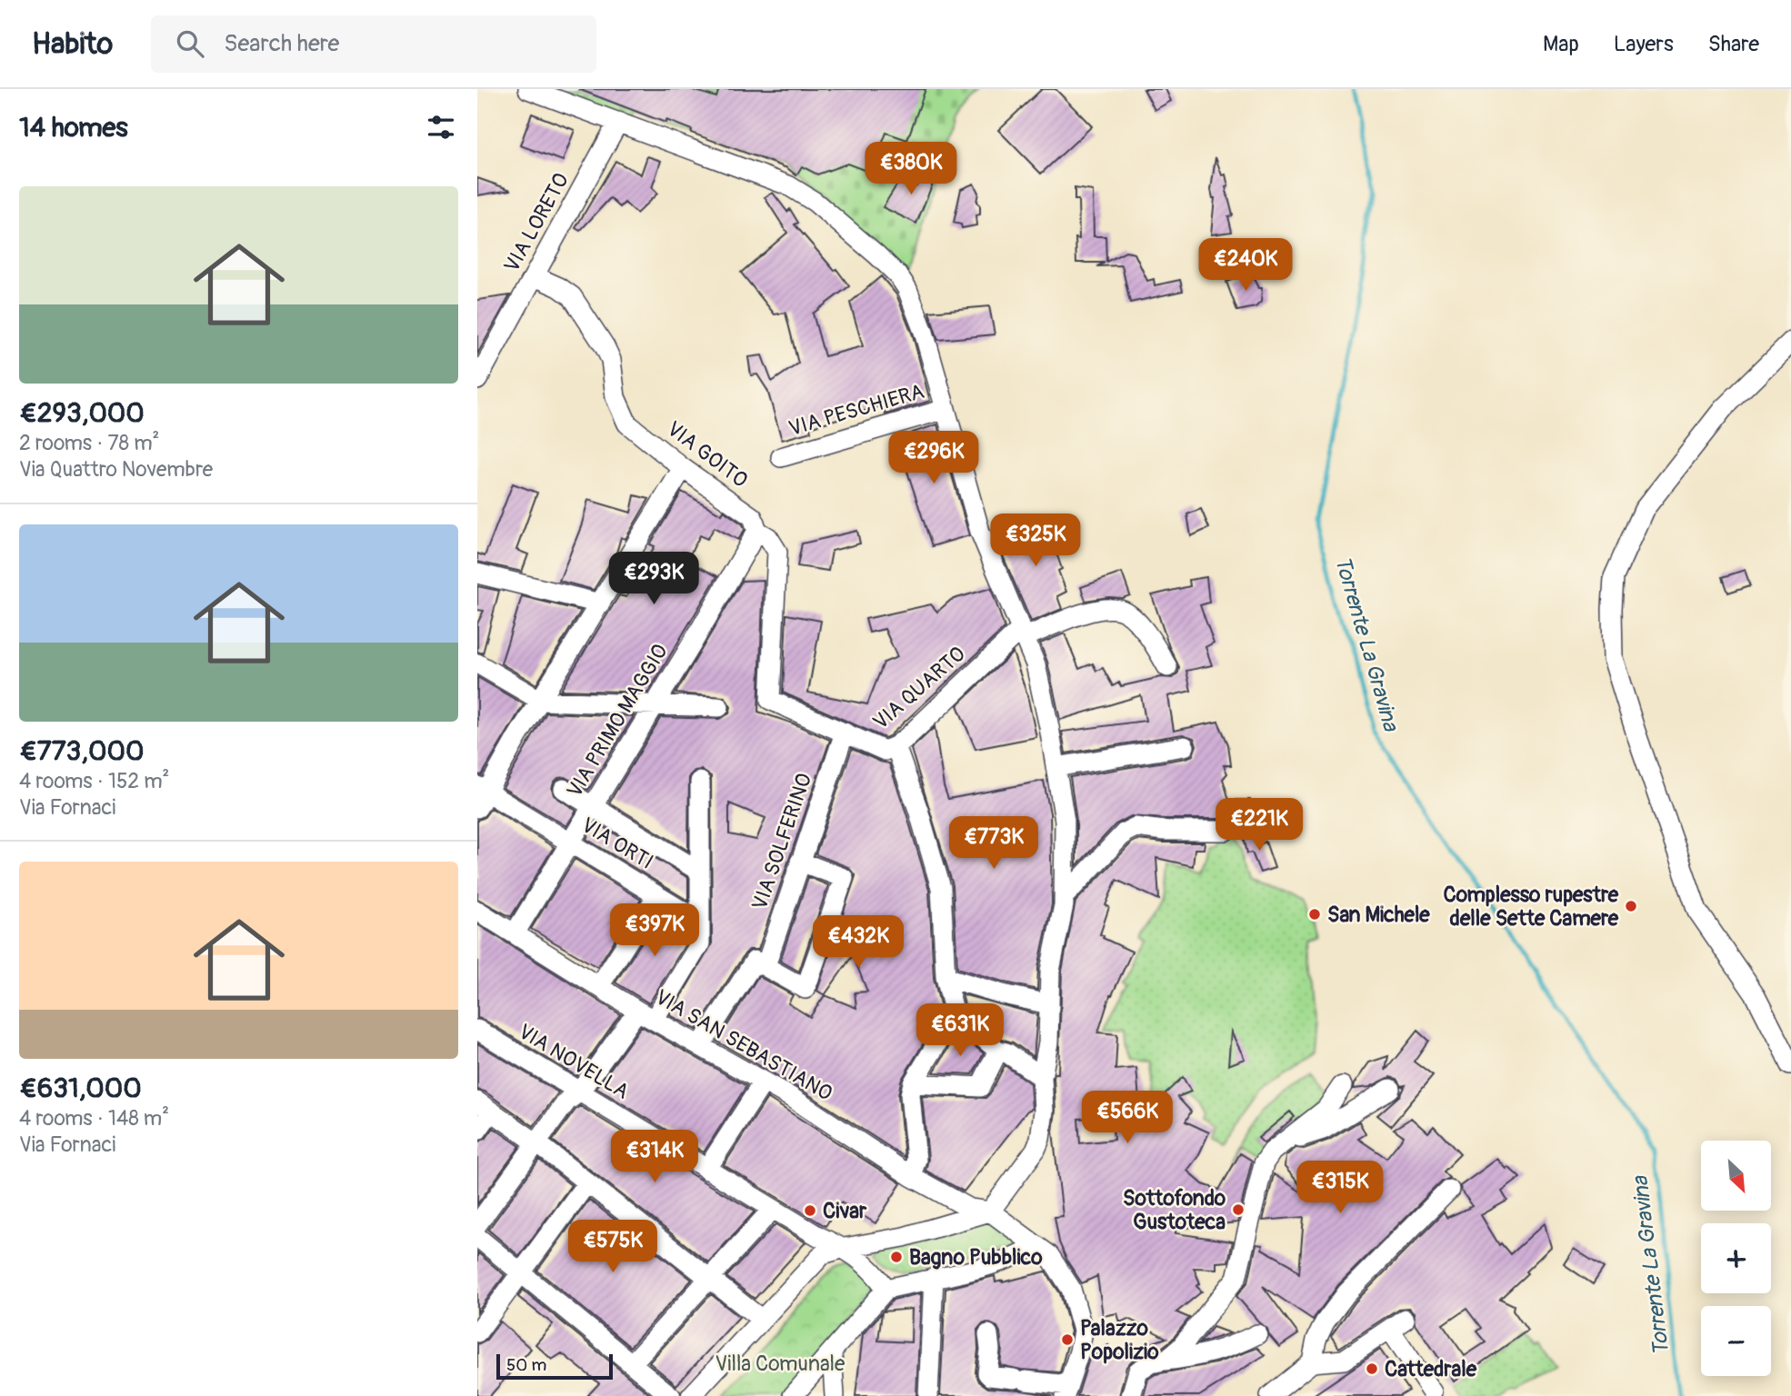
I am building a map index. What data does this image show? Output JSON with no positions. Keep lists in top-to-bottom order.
{
  "streets": {
    "street": [
      "VIA LORETO",
      "VIA PESCHIERA",
      "VIA GOITO",
      "VIA QUARTO",
      "VIA PRIMO MAGGIO",
      "VIA SOLFERINO",
      "VIA ORTI",
      "VIA SAN SEBASTIANO",
      "VIA NOVELLA"
    ]
  },
  "crossings": [
    ["VIA LORETO", "VIA GOITO"],
    ["VIA GOITO", "VIA QUARTO"],
    ["VIA GOITO", "VIA PRIMO MAGGIO"],
    ["VIA QUARTO", "VIA SOLFERINO"],
    ["VIA PRIMO MAGGIO", "VIA ORTI"],
    ["VIA PRIMO MAGGIO", "VIA SAN SEBASTIANO"],
    ["VIA SOLFERINO", "VIA SAN SEBASTIANO"]
  ],
  "water": ["Torrente La Gravina"],
  "parks": ["Villa Comunale"],
  "places": [
    "Complesso rupestre delle Sette Camere",
    "San Michele",
    "Sottofondo Gustoteca",
    "Civar",
    "Bagno Pubblico",
    "Palazzo Popolizio",
    "Cattedrale"
  ],
  "scale_bar": "50 m",
  "north": "bottom right",
  "page": {
    "header": "Habito",
    "search": "Search here",
    "nav": ["Map", "Layers", "Share"],
    "heading": "14 homes",
    "price": [
      "€380K",
      "€240K",
      "€296K",
      "€325K",
      "€293K",
      "€221K",
      "€773K",
      "€397K",
      "€432K",
      "€631K",
      "€566K",
      "€314K",
      "€315K",
      "€575K"
    ],
    "list": [
      {
        "name": "€293,000",
        "note": "2 rooms · 78 m² · Via Quattro Novembre"
      },
      {
        "name": "€773,000",
        "note": "4 rooms · 152 m² · Via Fornaci"
      },
      {
        "name": "€631,000",
        "note": "4 rooms · 148 m² · Via Fornaci"
      }
    ],
    "map_buttons": ["+", "−"],
    "scale": "50 m"
  }
}
